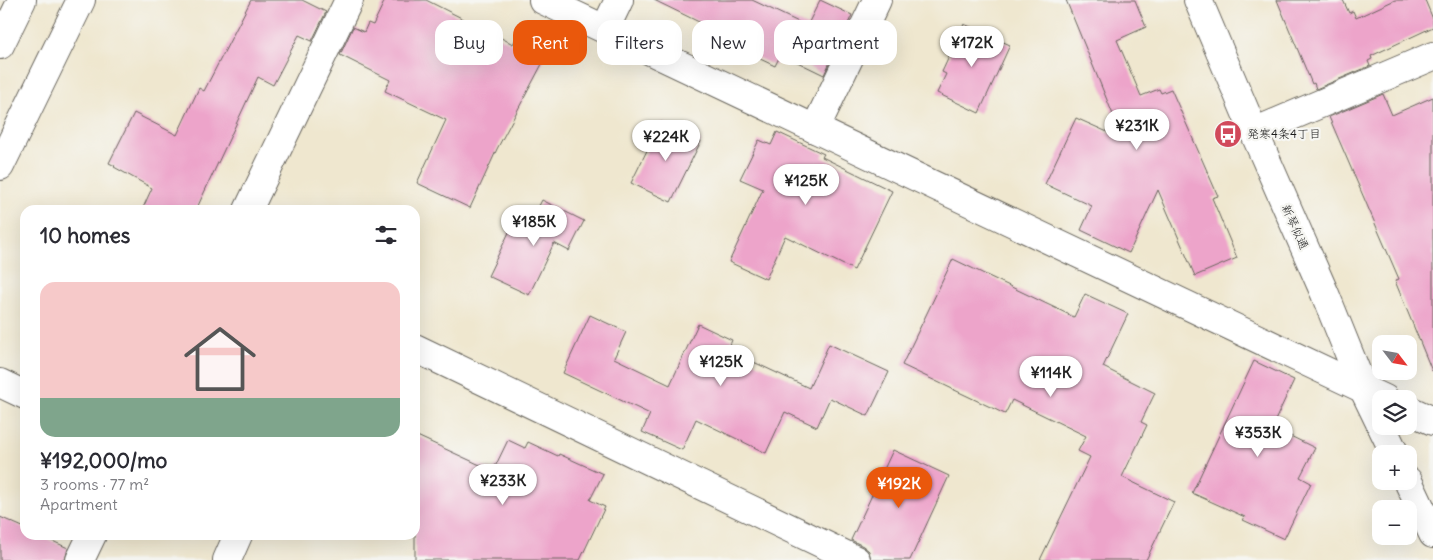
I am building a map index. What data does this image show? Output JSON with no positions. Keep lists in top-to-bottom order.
{
  "streets": {
    "street": ["新琴似通"]
  },
  "places": {
    "bus stop": ["発寒4条4丁目"]
  },
  "north": "bottom right",
  "page": {
    "chip": [
      "Buy",
      "Rent",
      "Filters",
      "New",
      "Apartment"
    ],
    "price": [
      "¥172K",
      "¥231K",
      "¥224K",
      "¥125K",
      "¥185K",
      "¥125K",
      "¥114K",
      "¥353K",
      "¥233K",
      "¥192K"
    ],
    "heading": "10 homes",
    "list": [
      {
        "name": "¥192,000/mo",
        "note": "3 rooms · 77 m² · Apartment"
      }
    ],
    "map_buttons": ["+", "−"]
  }
}
